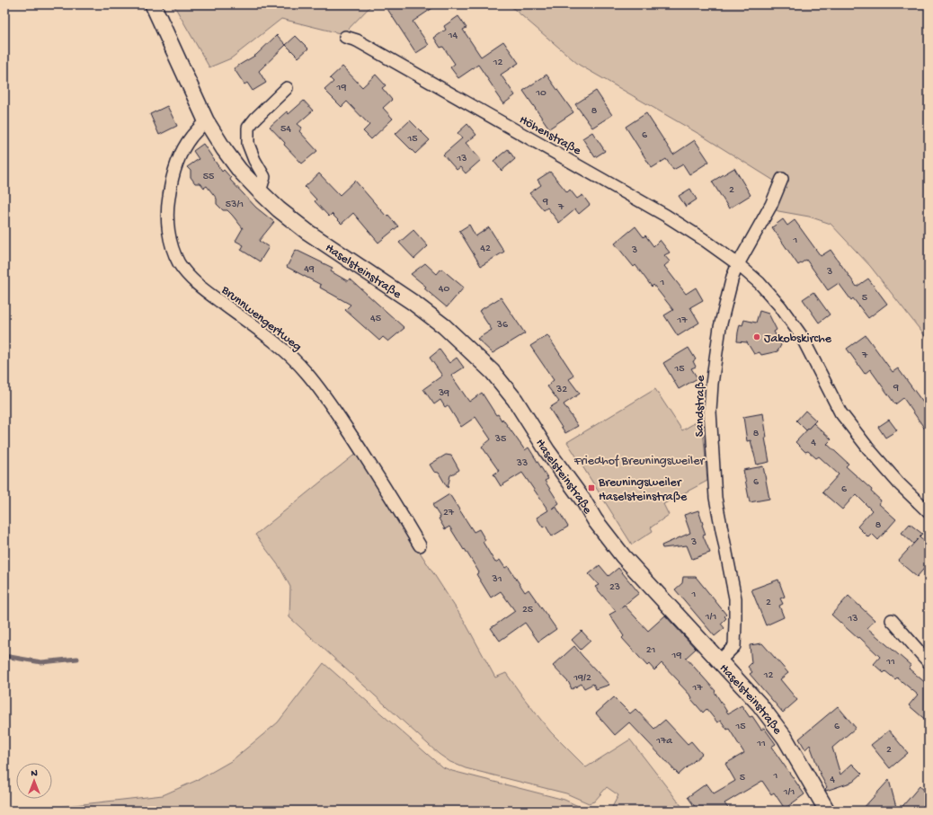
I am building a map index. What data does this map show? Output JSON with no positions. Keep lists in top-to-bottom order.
{
  "streets": {
    "street": [
      "Höhenstraße",
      "Haselsteinstraße",
      "Brunnwengertweg",
      "Sandstraße"
    ]
  },
  "crossings": [
    ["Höhenstraße", "Sandstraße"],
    ["Haselsteinstraße", "Brunnwengertweg"],
    ["Haselsteinstraße", "Sandstraße"]
  ],
  "parks": ["Friedhof Breuningsweiler"],
  "places": {
    "other": ["Jakobskirche"],
    "transit": ["Breuningsweiler Haselsteinstraße"]
  },
  "house_numbers": [
    "14",
    "12",
    "19",
    "10",
    "8",
    "54",
    "6",
    "15",
    "13",
    "55",
    "2",
    "9",
    "53/1",
    "7",
    "1",
    "42",
    "3",
    "49",
    "3",
    "1",
    "40",
    "5",
    "45",
    "17",
    "36",
    "7",
    "15",
    "9",
    "32",
    "39",
    "8",
    "35",
    "4",
    "33",
    "6",
    "6",
    "27",
    "8",
    "3",
    "31",
    "23",
    "1",
    "2",
    "25",
    "1/1",
    "13",
    "21",
    "19",
    "11",
    "12",
    "19/2",
    "17",
    "15",
    "6",
    "17a",
    "11",
    "2",
    "1",
    "5",
    "4",
    "1/1"
  ],
  "north": "top"
}
